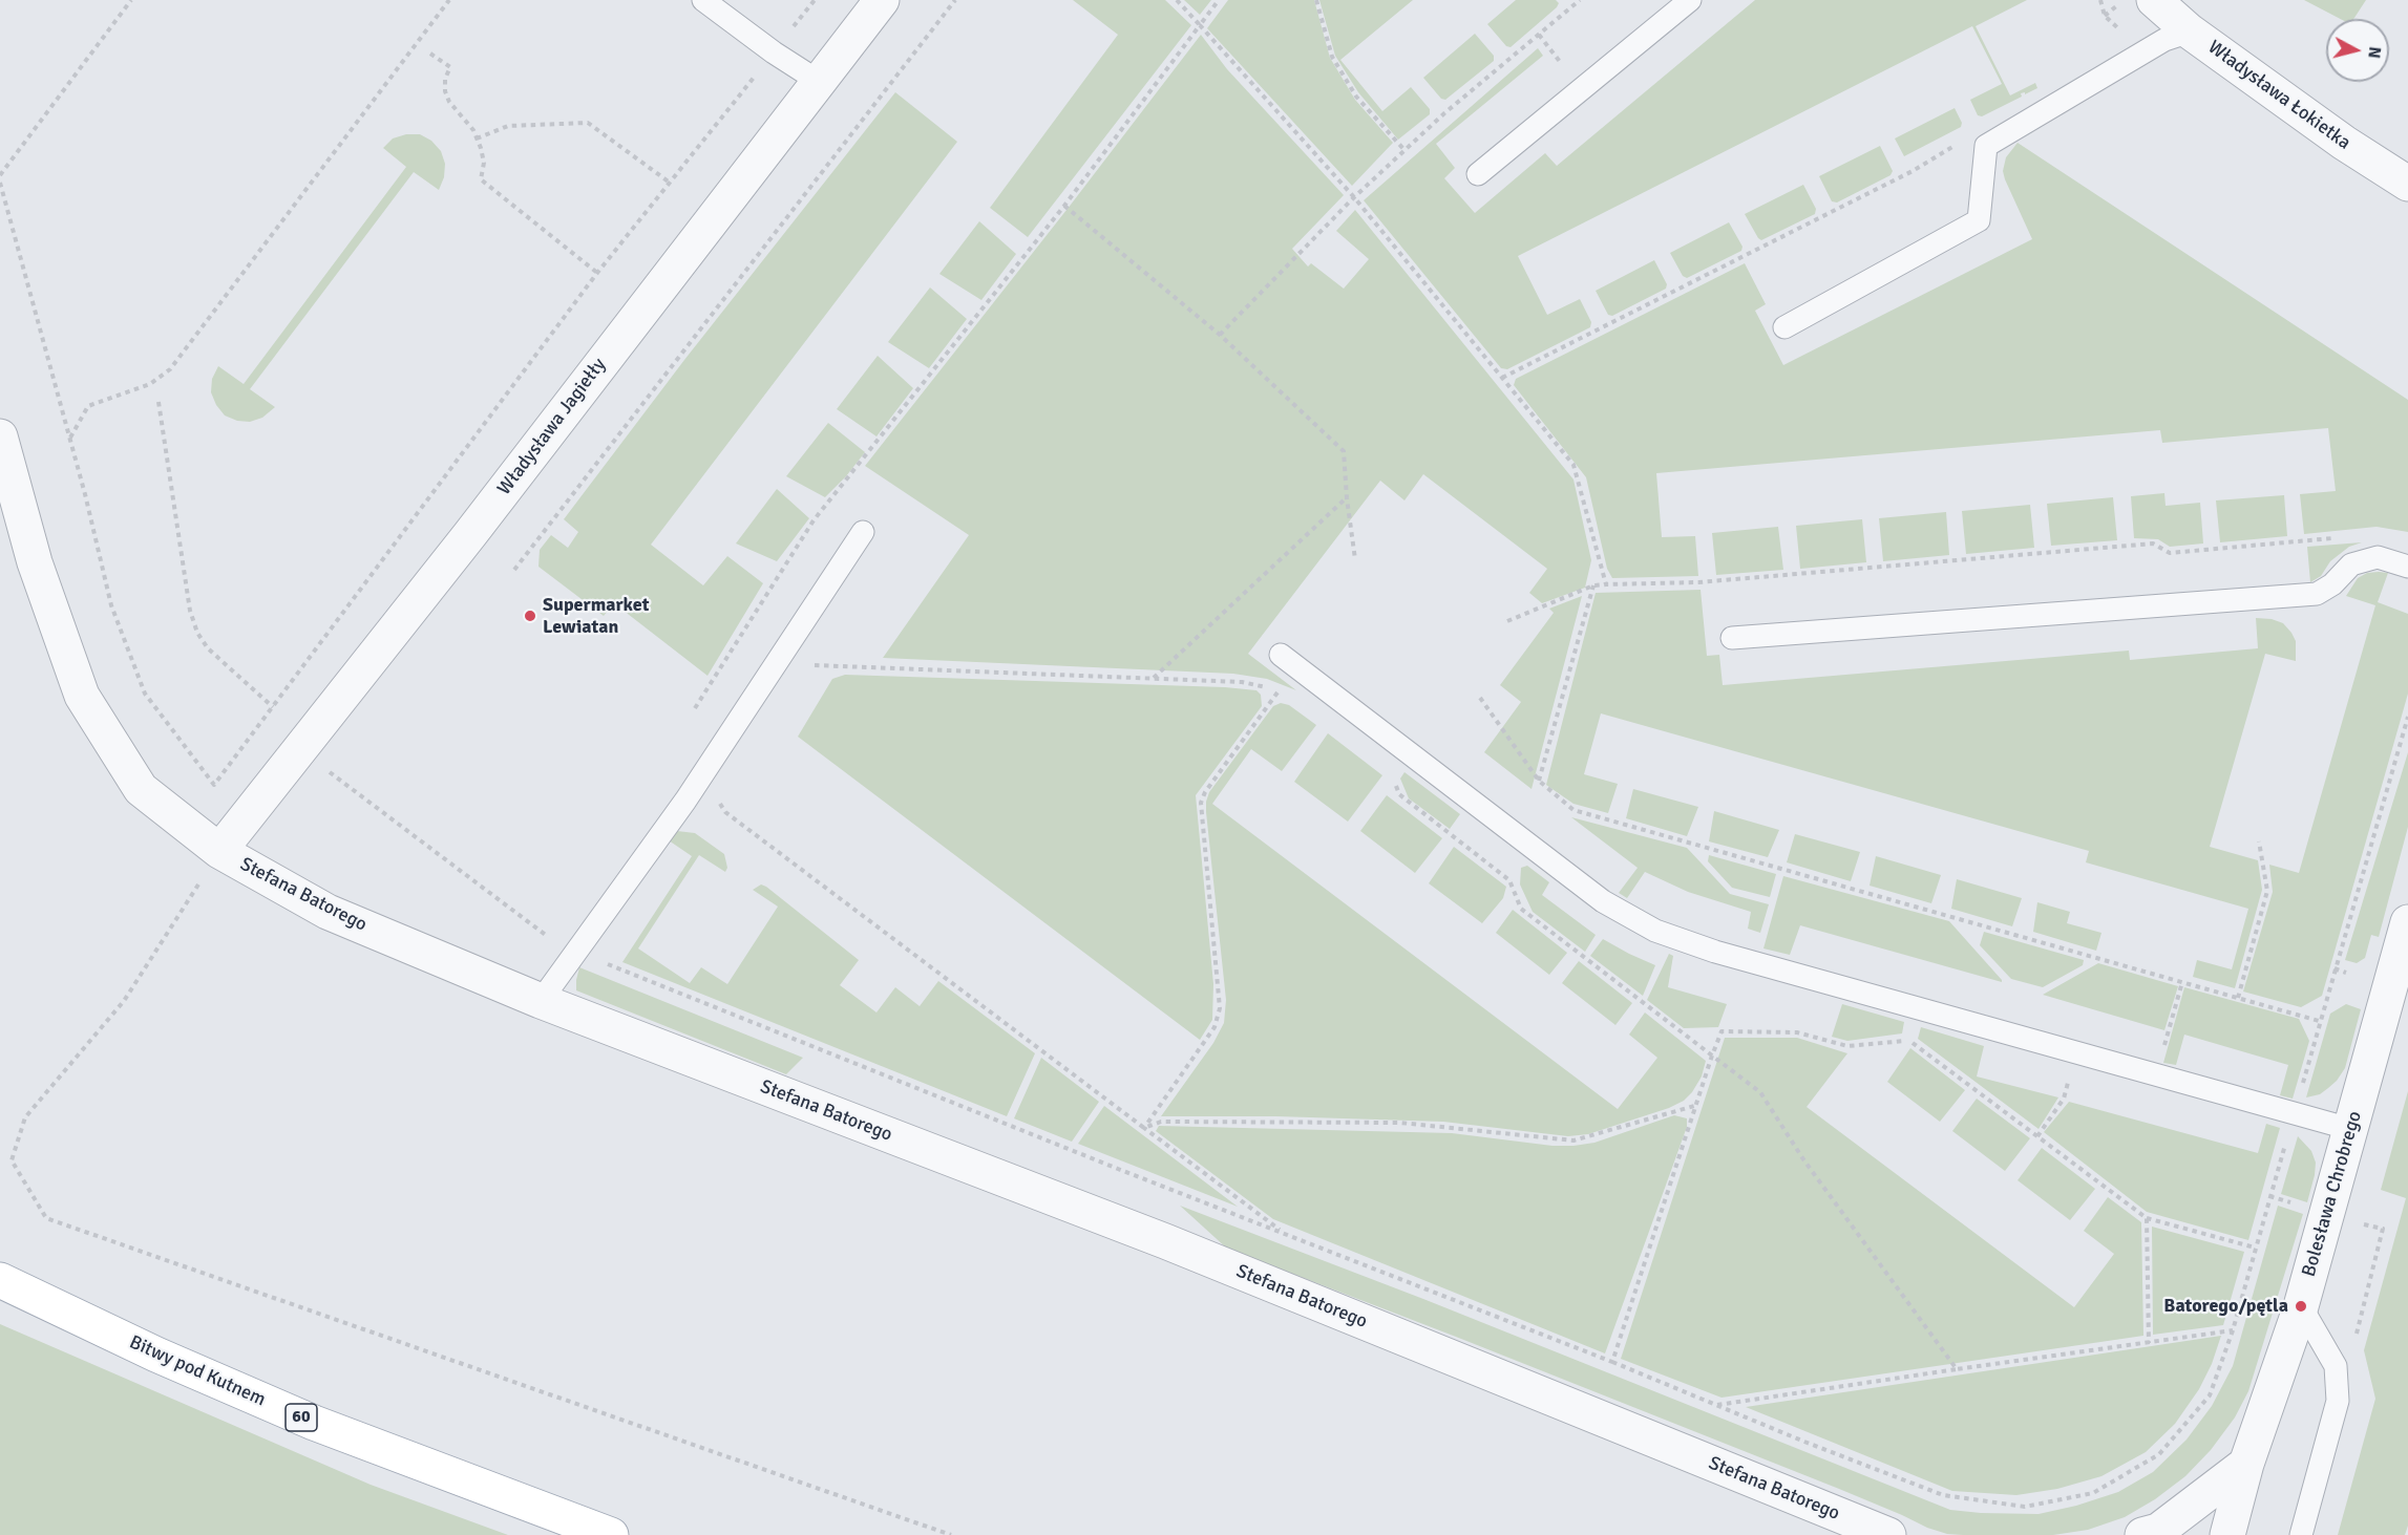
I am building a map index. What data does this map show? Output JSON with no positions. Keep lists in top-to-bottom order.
{
  "streets": {
    "main road": ["Bitwy pod Kutnem", "60"],
    "street": [
      "Władysława Łokietka",
      "Władysława Jagiełły",
      "Stefana Batorego",
      "Bolesława Chrobrego"
    ]
  },
  "crossings": [
    ["Władysława Jagiełły", "Stefana Batorego"]
  ],
  "places": ["Supermarket Lewiatan", "Batorego/pętla"],
  "north": "right"
}
